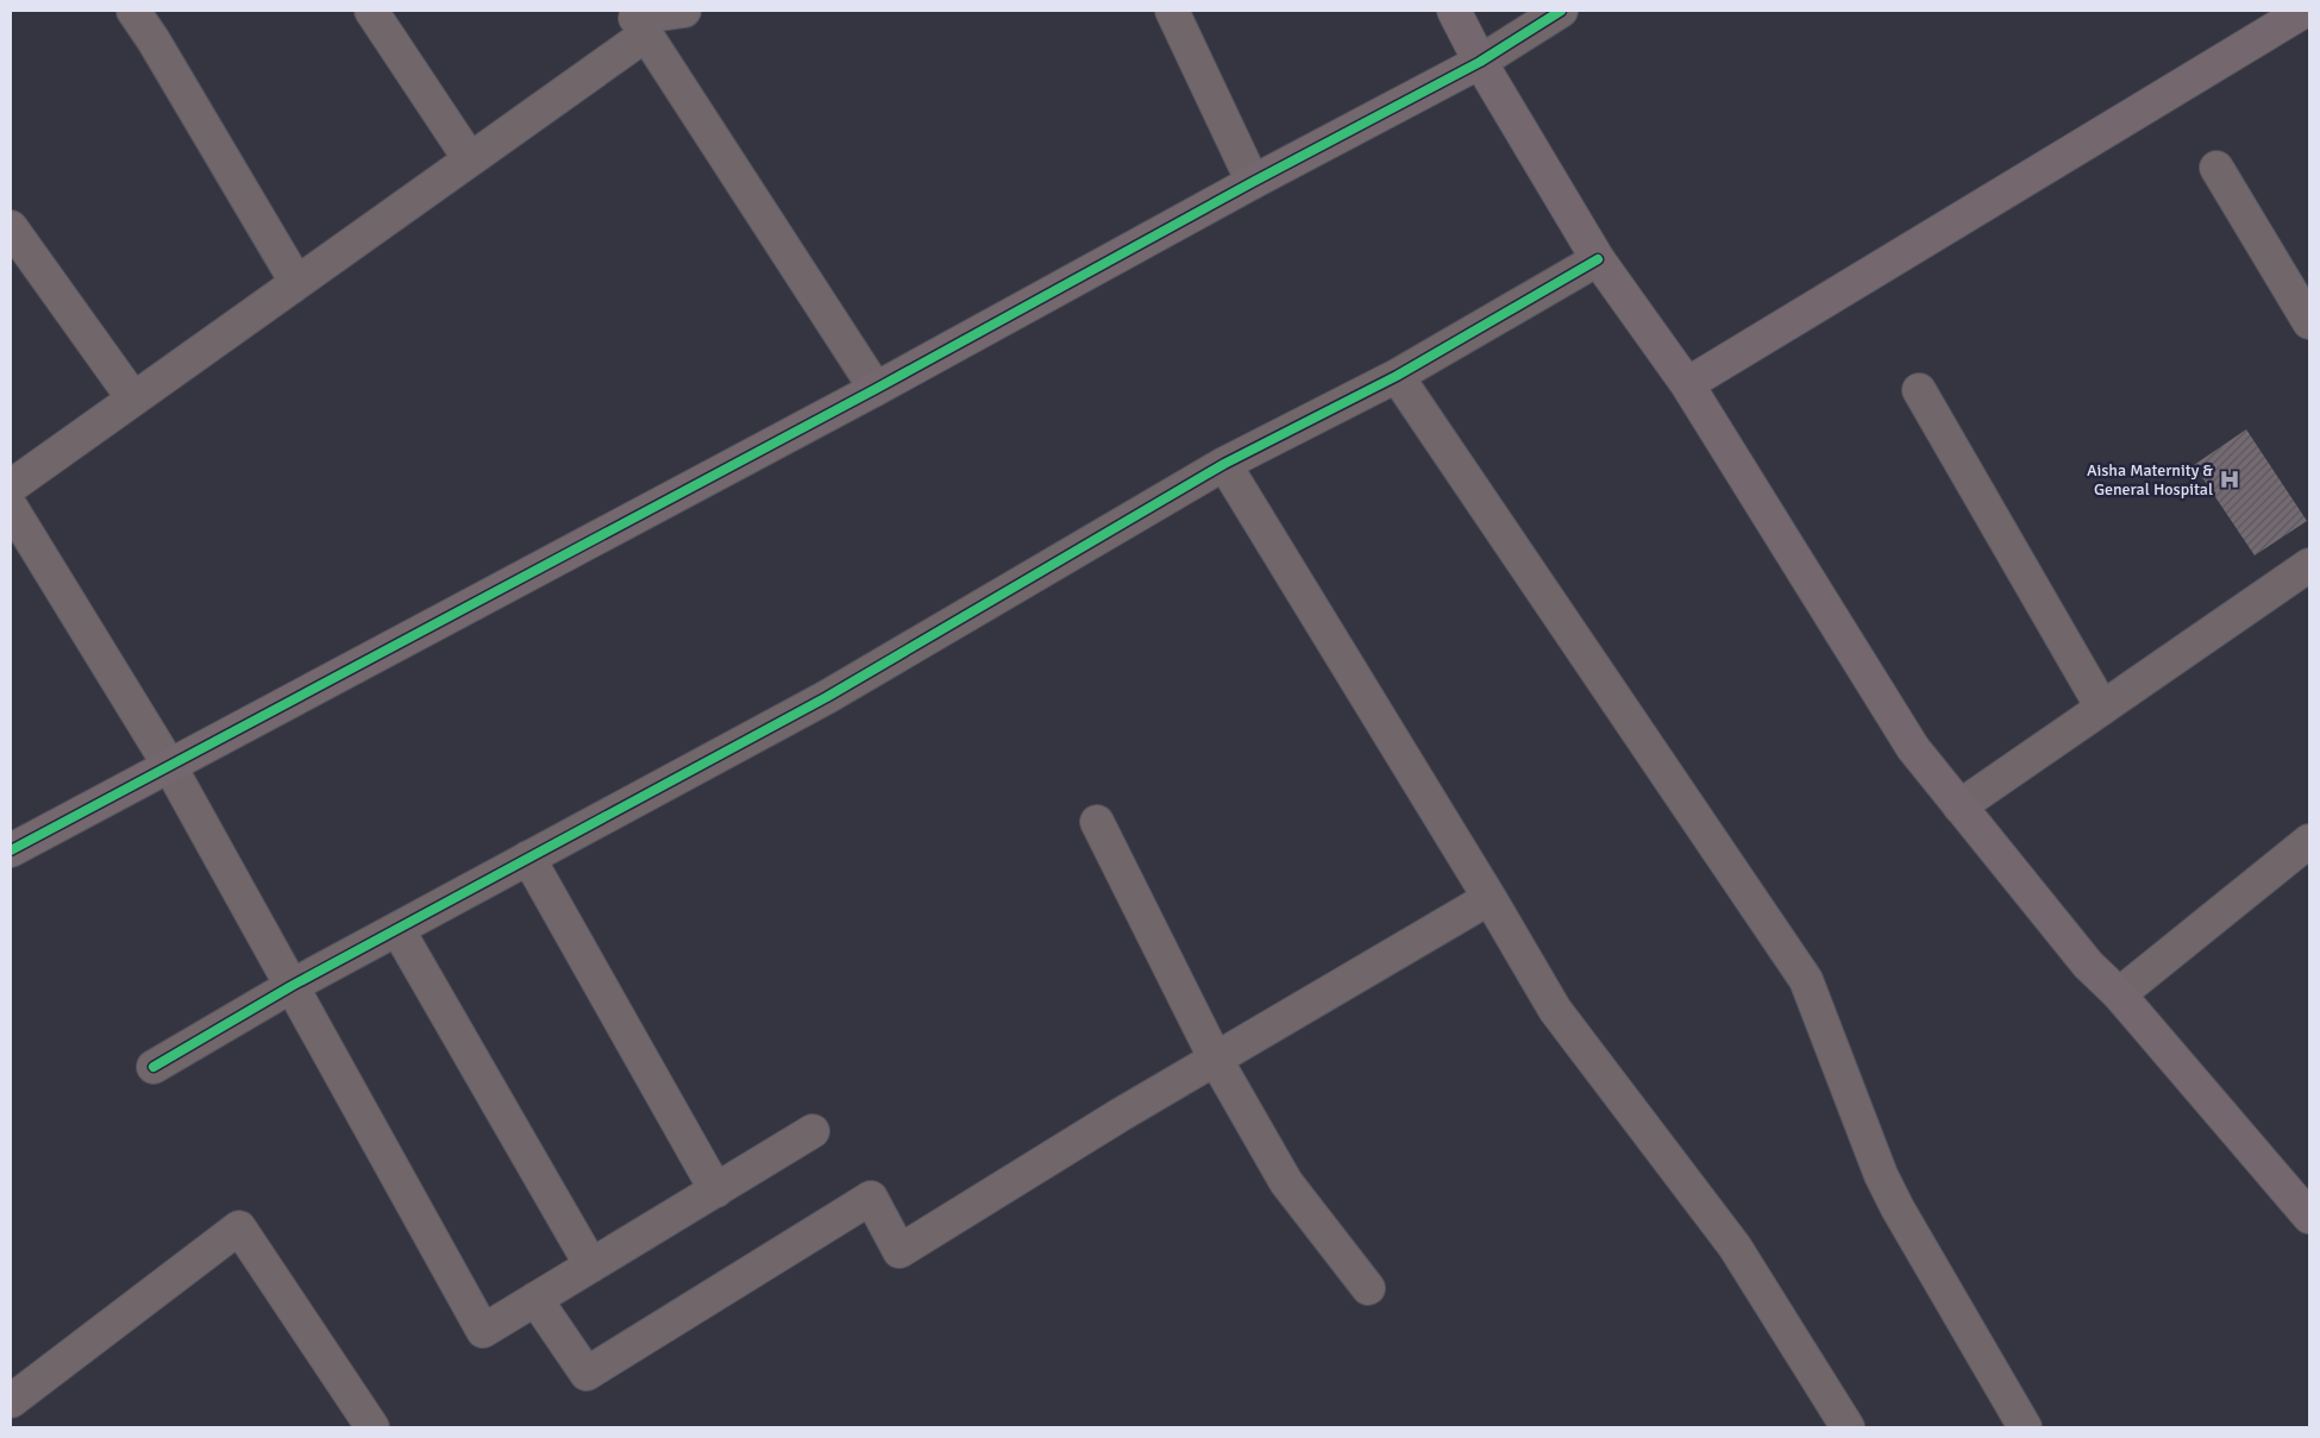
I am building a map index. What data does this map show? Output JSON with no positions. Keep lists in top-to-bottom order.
{
  "places": {
    "hospital": ["Aisha Maternity & General Hospital"]
  }
}
